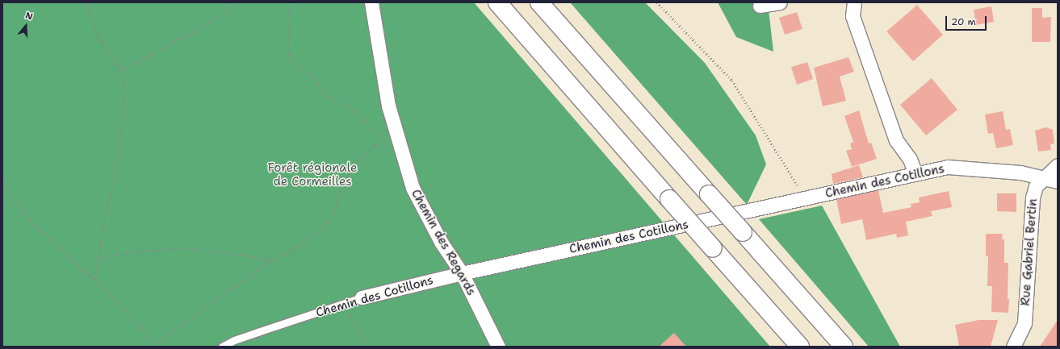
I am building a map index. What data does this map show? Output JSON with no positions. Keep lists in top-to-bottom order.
{
  "streets": {
    "street": ["Chemin des Cotillons", "Chemin des Regards", "Rue Gabriel Bertin"]
  },
  "crossings": [
    ["Chemin des Cotillons", "Chemin des Regards"],
    ["Chemin des Cotillons", "Rue Gabriel Bertin"]
  ],
  "parks": ["Forêt régionale de Cormeilles"],
  "scale_bar": "20 m",
  "north": "top"
}
